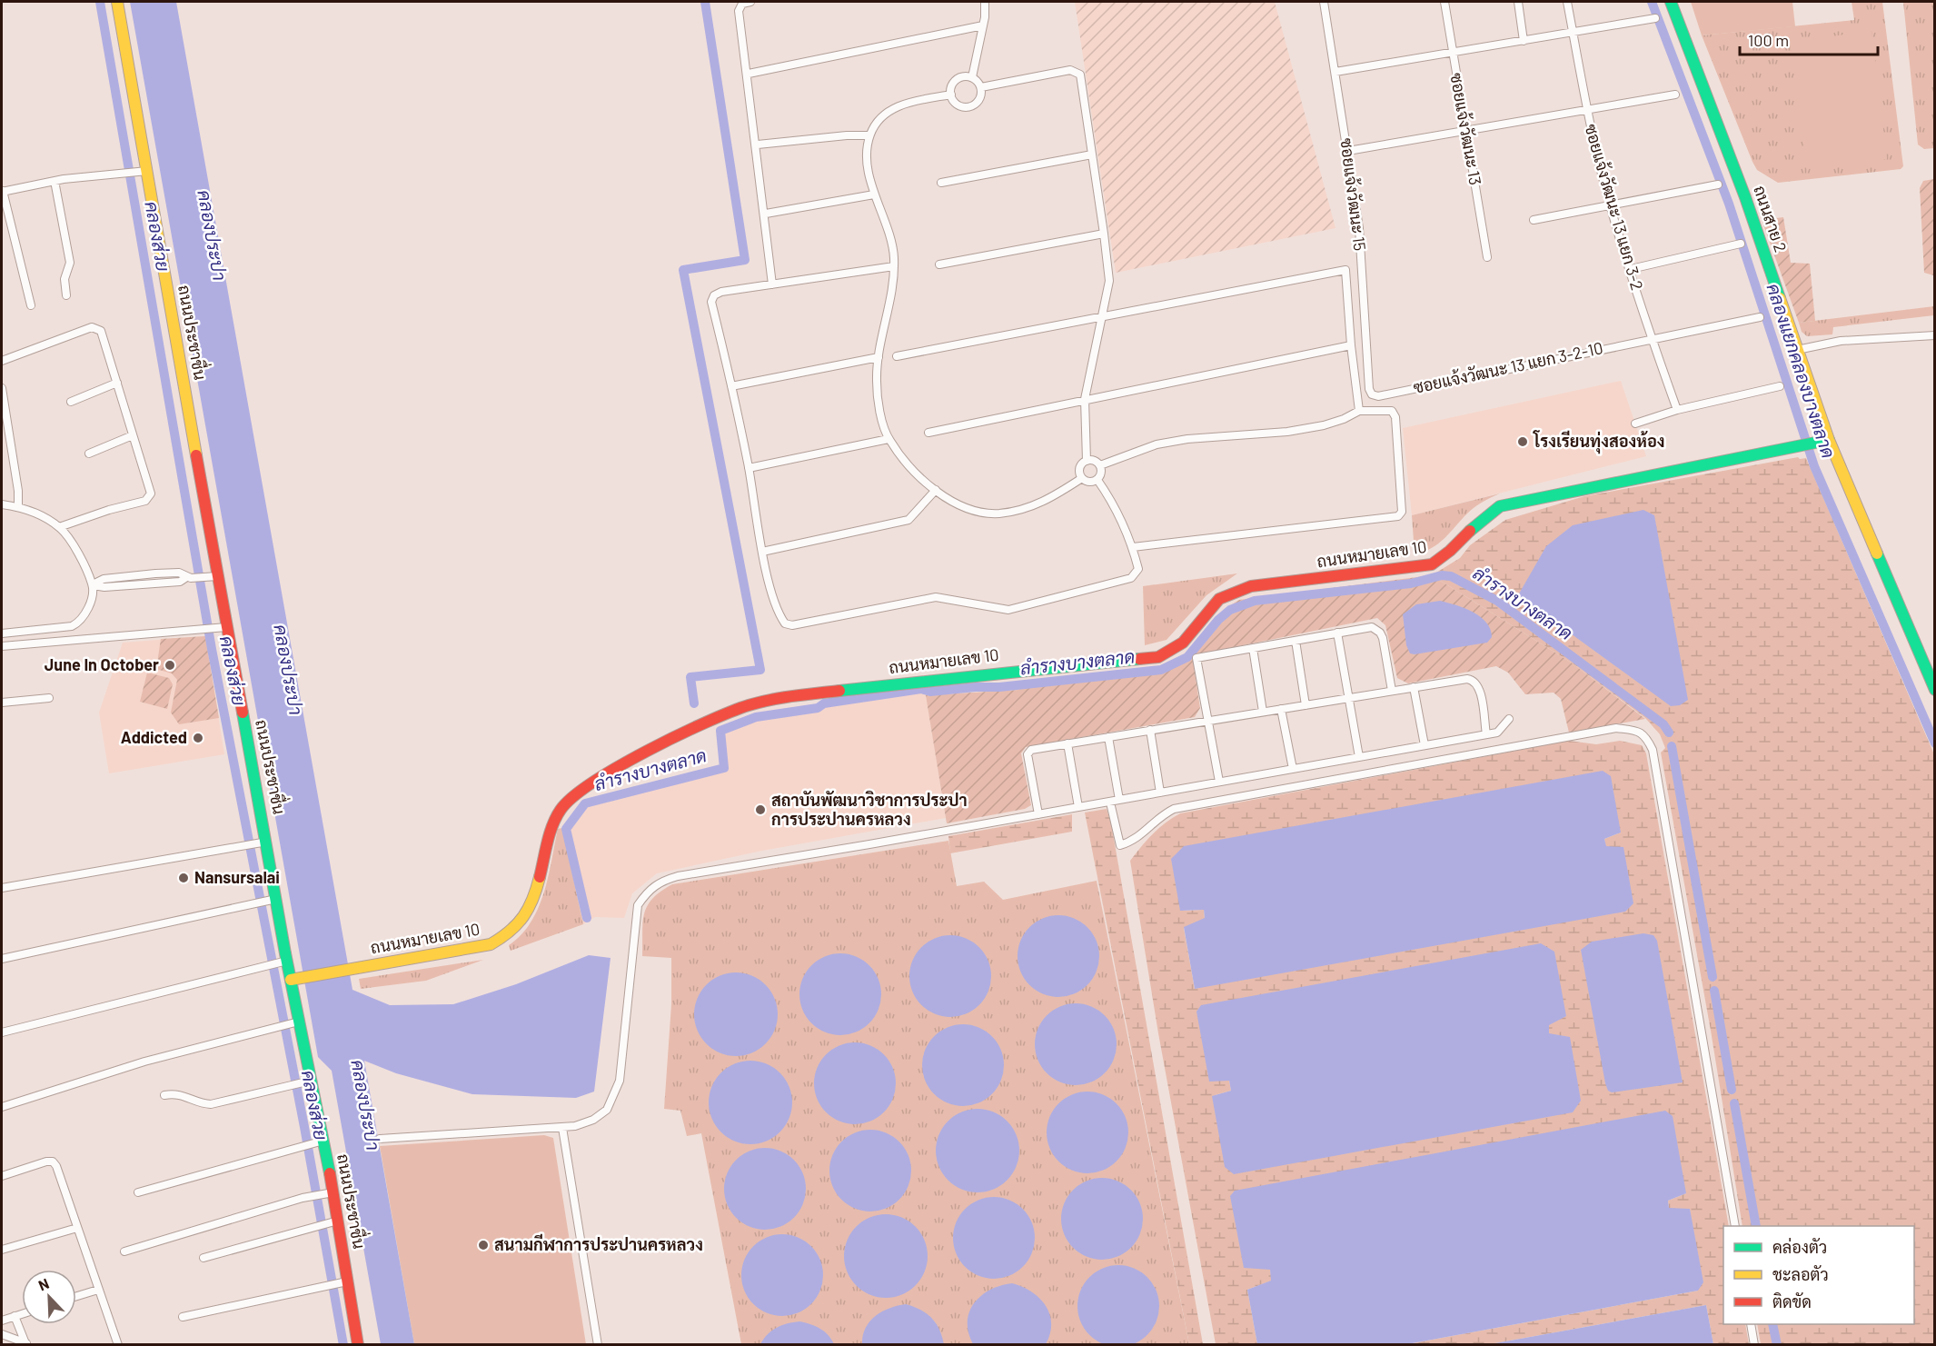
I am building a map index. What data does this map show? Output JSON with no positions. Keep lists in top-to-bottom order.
{
  "streets": {
    "street": [
      "ซอยแจ้งวัฒนะ 13",
      "ซอยแจ้งวัฒนะ 15",
      "ซอยแจ้งวัฒนะ 13 แยก 3-2",
      "ถนนสาย 2",
      "ถนนประชาชื่น",
      "ซอยแจ้งวัฒนะ 13 แยก 3-2-10",
      "ถนนหมายเลข 10"
    ]
  },
  "crossings": [
    ["ซอยแจ้งวัฒนะ 15", "ซอยแจ้งวัฒนะ 13 แยก 3-2-10"],
    ["ซอยแจ้งวัฒนะ 13 แยก 3-2", "ซอยแจ้งวัฒนะ 13 แยก 3-2-10"],
    ["ถนนสาย 2", "ถนนหมายเลข 10"],
    ["ถนนประชาชื่น", "ถนนหมายเลข 10"]
  ],
  "water": [
    "คลองประปา",
    "คลองส่วย",
    "คลองแยกคลองบางตลาด",
    "ลำรางบางตลาด"
  ],
  "places": [
    "โรงเรียนทุ่งสองห้อง",
    "June In October",
    "Addicted",
    "สถาบันพัฒนาวิชาการประปา การประปานครหลวง",
    "Nansursalai",
    "สนามกีฬาการประปานครหลวง"
  ],
  "legend": ["คล่องตัว", "ชะลอตัว", "ติดขัด"],
  "scale_bar": "100 m",
  "north": "top left"
}
